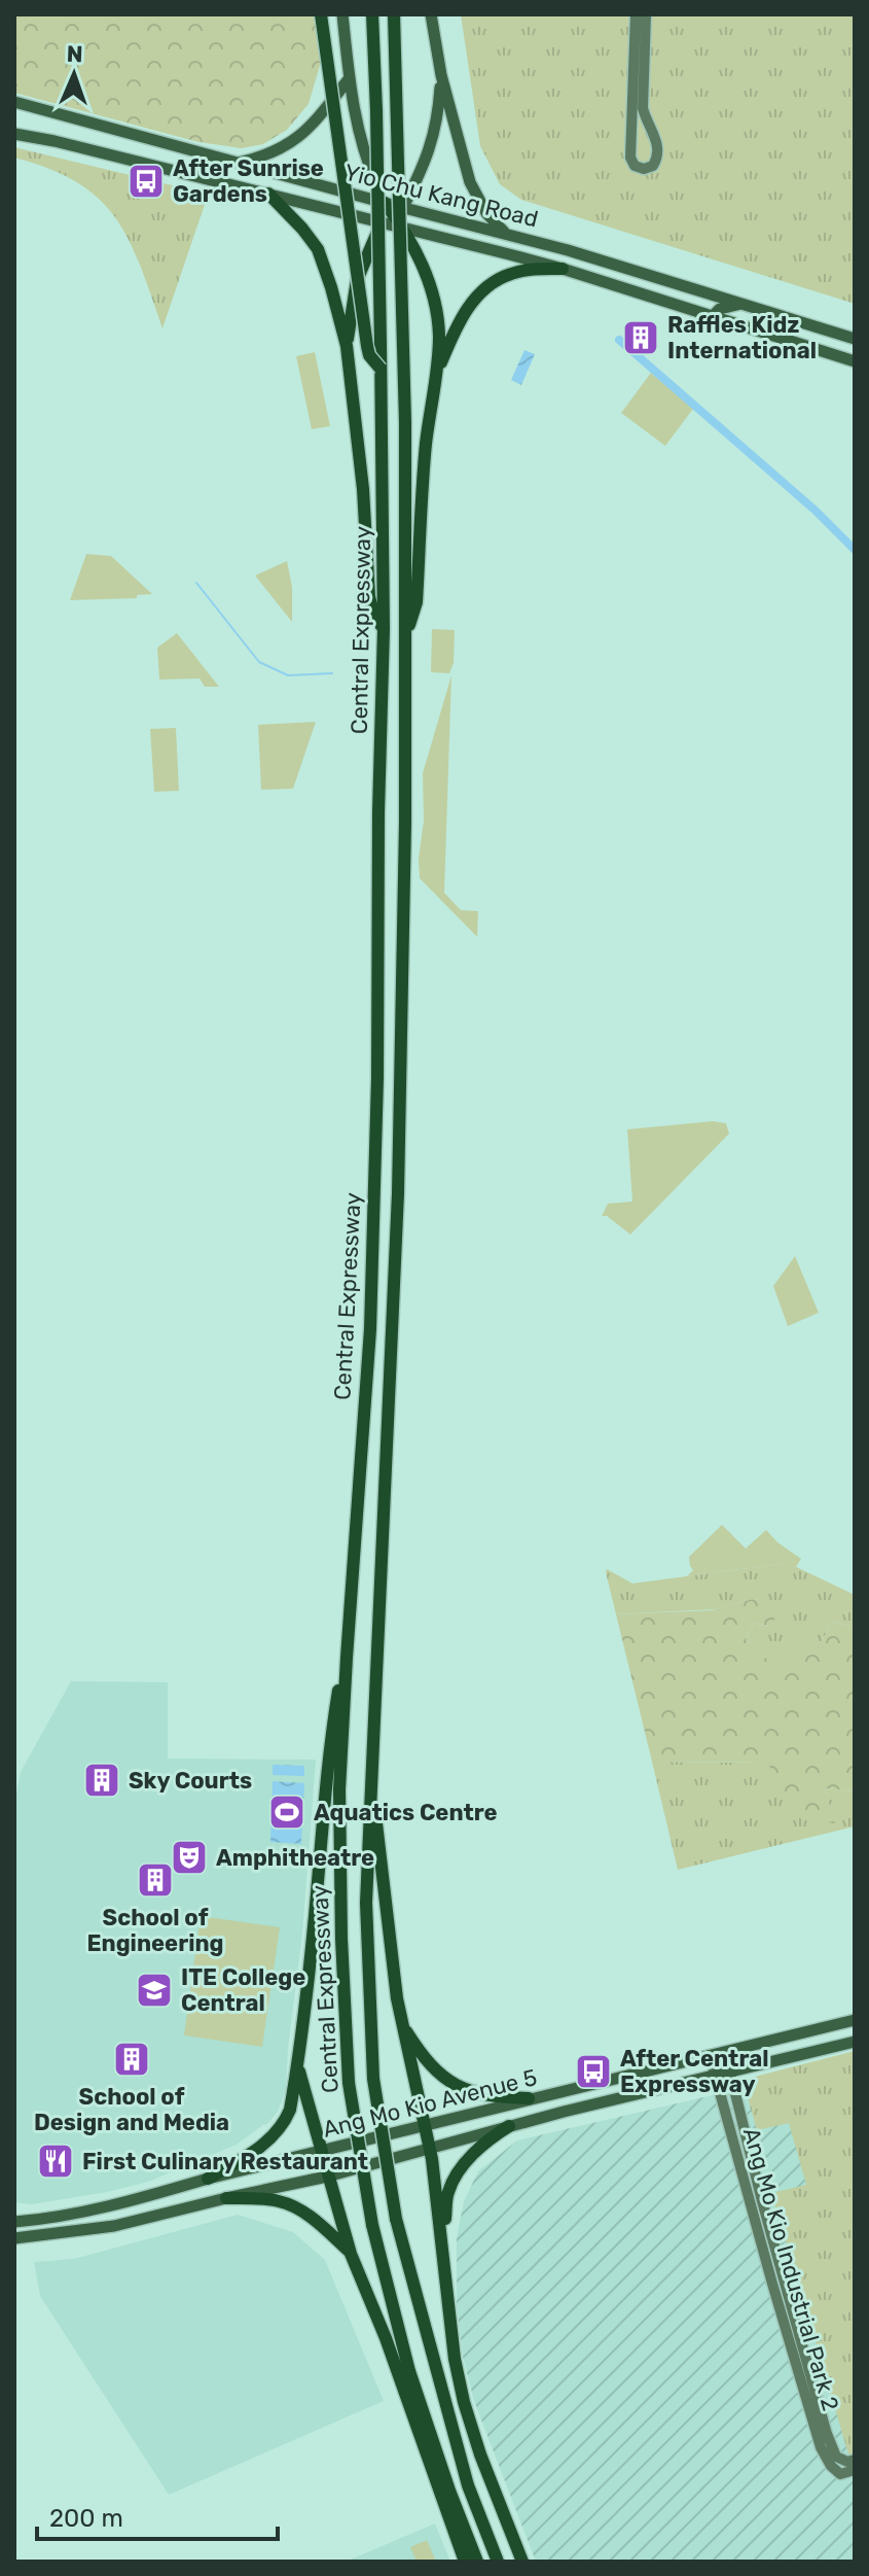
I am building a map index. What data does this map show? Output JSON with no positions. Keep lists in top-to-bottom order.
{
  "streets": {
    "highway": ["Central Expressway"],
    "main road": ["Yio Chu Kang Road", "Ang Mo Kio Avenue 5"],
    "street": ["Ang Mo Kio Industrial Park 2"]
  },
  "crossings": [
    ["Ang Mo Kio Avenue 5", "Ang Mo Kio Industrial Park 2"]
  ],
  "places": {
    "bus stop": ["After Sunrise Gardens", "After Central Expressway"],
    "building": [
      "Raffles Kidz International",
      "Sky Courts",
      "School of Engineering",
      "School of Design and Media"
    ],
    "sports": ["Aquatics Centre"],
    "theatre": ["Amphitheatre"],
    "school or university": ["ITE College Central"],
    "restaurant": ["First Culinary Restaurant"]
  },
  "scale_bar": "200 m",
  "north": "top"
}
